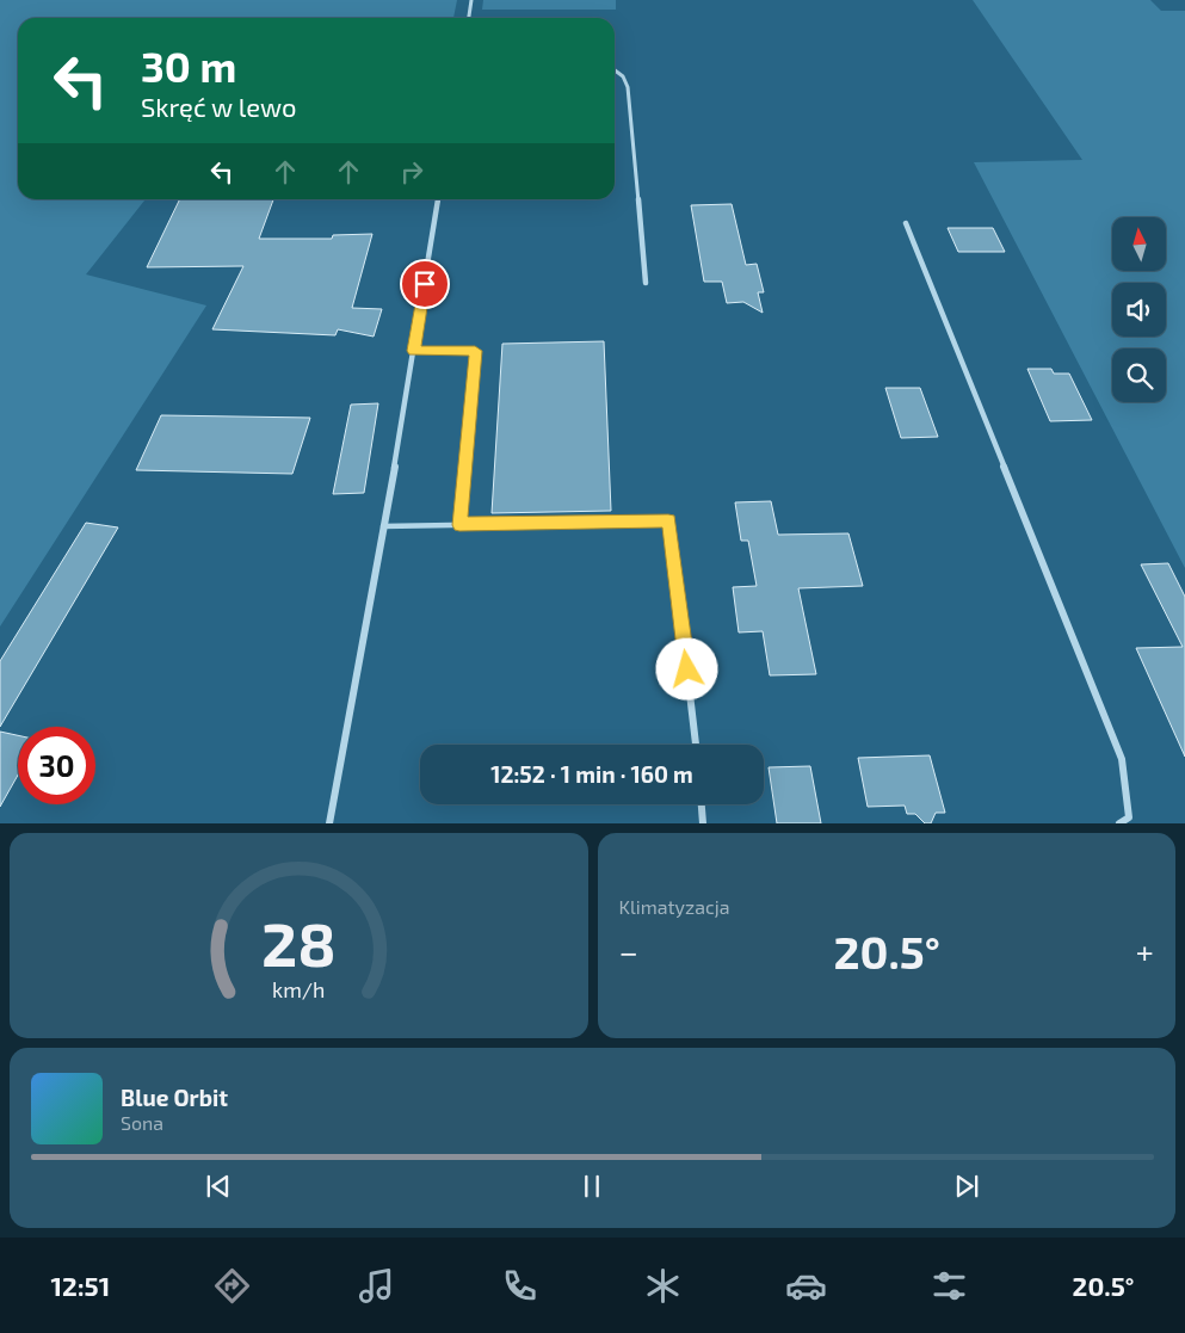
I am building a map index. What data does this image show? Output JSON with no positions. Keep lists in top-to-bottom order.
{
  "north": "top",
  "page": {
    "turn": ["30 m", "Skręć w lewo"],
    "limit": "30",
    "trip": "12:52 · 1 min · 160 m",
    "tile": "Klimatyzacja",
    "heat": ["−", "20.5°", "+"],
    "song": ["Blue Orbit", "Sona"],
    "tabs": ["12:51", "20.5°"],
    "gauge": ["28", "km/h"]
  }
}
